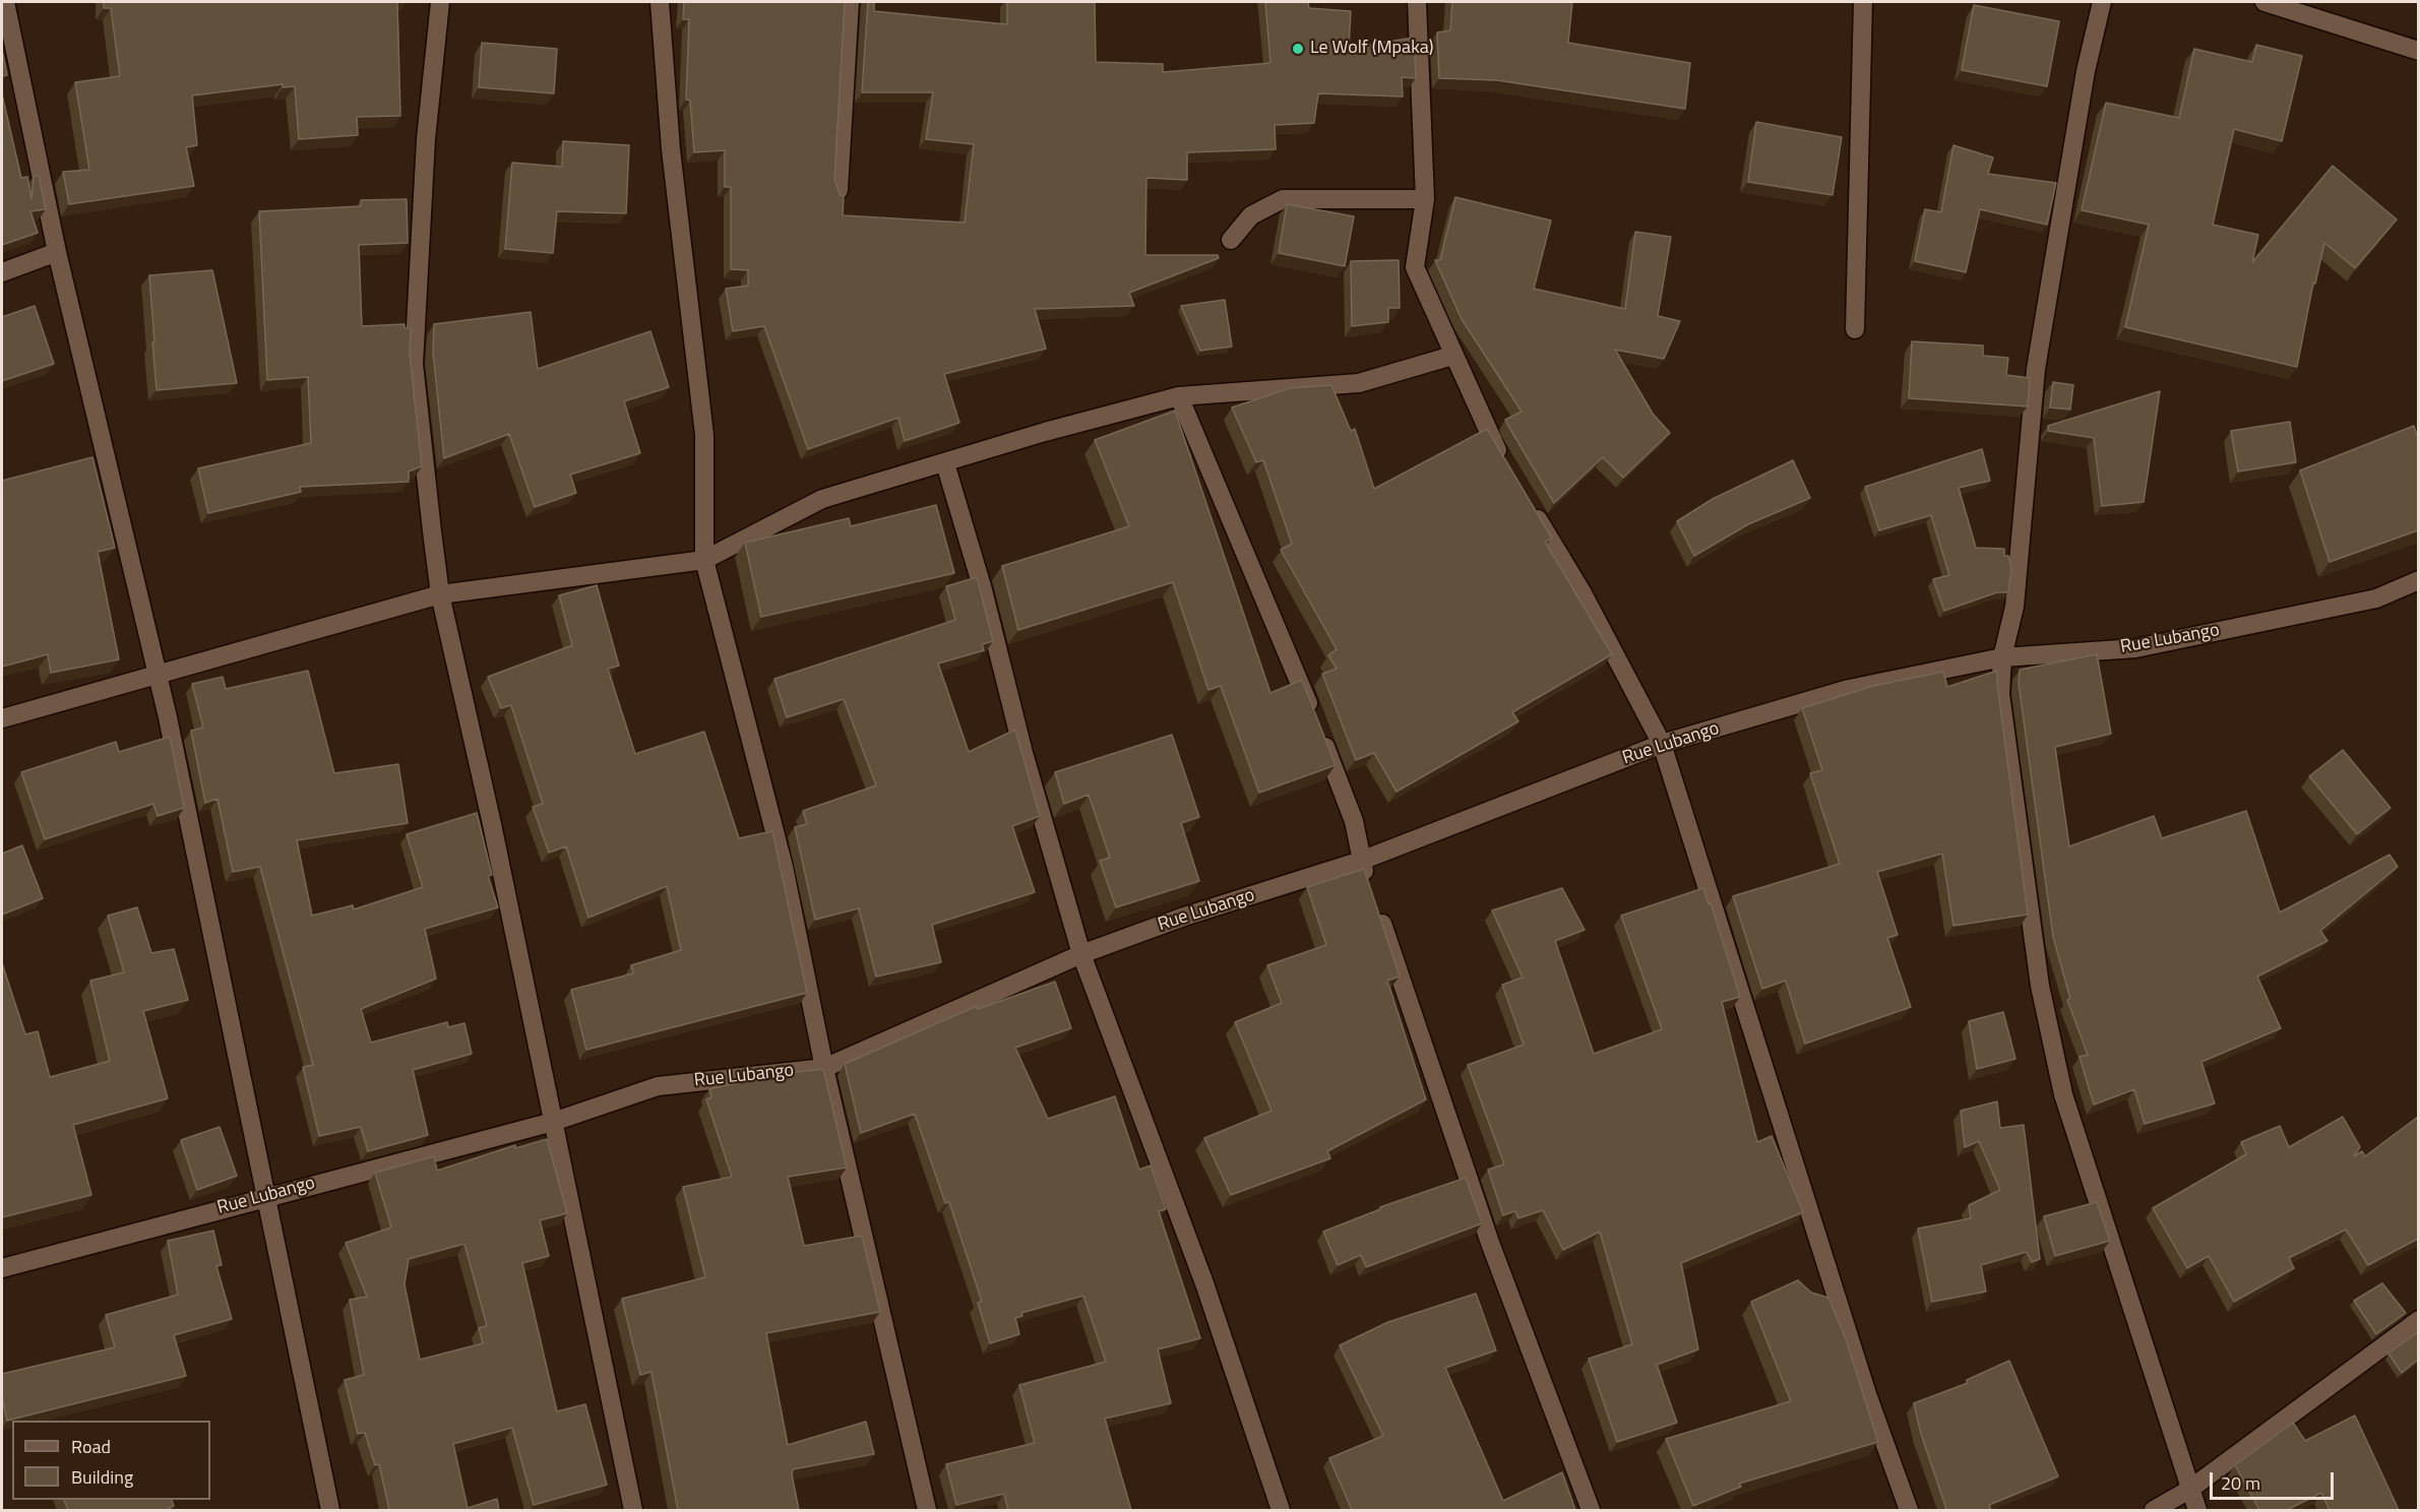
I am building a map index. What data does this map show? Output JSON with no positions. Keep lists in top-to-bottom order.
{
  "streets": {
    "street": ["Rue Lubango"]
  },
  "places": ["Le Wolf (Mpaka)"],
  "legend": ["Road", "Building"],
  "scale_bar": "20 m"
}
